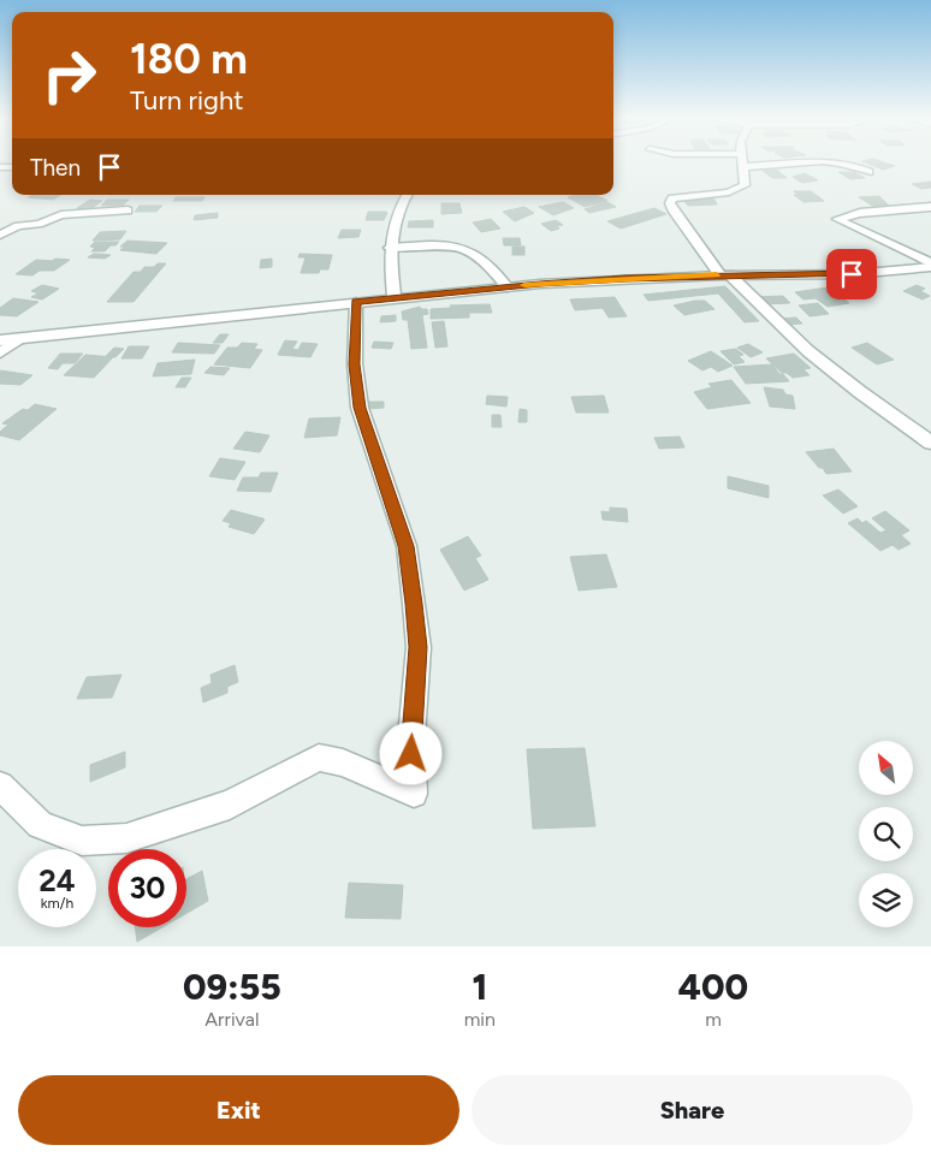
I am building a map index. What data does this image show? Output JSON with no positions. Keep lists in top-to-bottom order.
{
  "north": "top left",
  "page": {
    "turn": ["180 m", "Turn right"],
    "then": "Then",
    "speed": "24 km/h",
    "limit": "30",
    "eta": [
      "09:55",
      "Arrival",
      "1",
      "min",
      "400",
      "m"
    ],
    "buttons": ["Exit", "Share"]
  }
}
